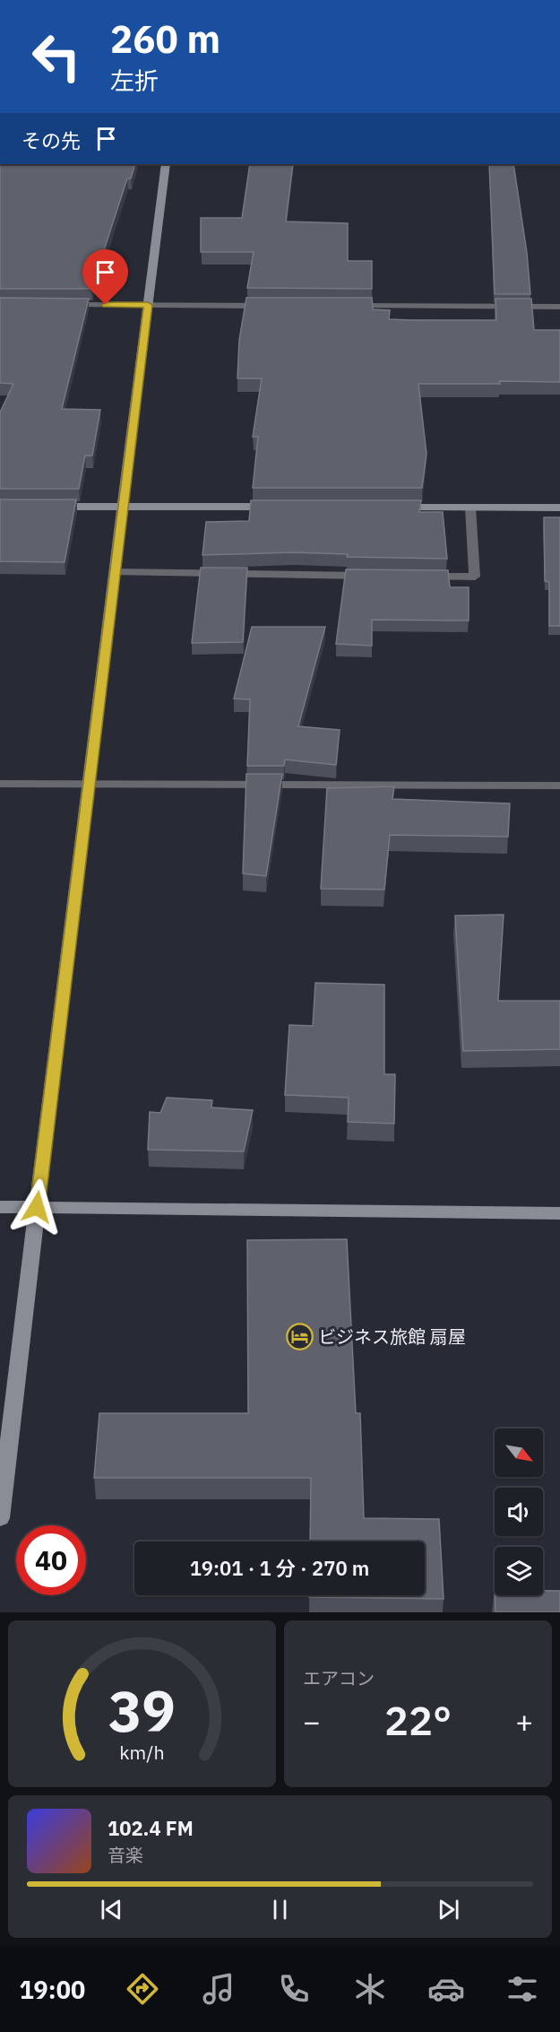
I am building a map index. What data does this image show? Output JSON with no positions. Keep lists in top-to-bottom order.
{
  "places": {
    "hotel": ["ビジネス旅館 扇屋"]
  },
  "north": "bottom right",
  "page": {
    "turn": ["260 m", "左折"],
    "then": "その先",
    "limit": "40",
    "trip": "19:01 · 1 分 · 270 m",
    "tile": "エアコン",
    "heat": ["−", "22°", "+"],
    "song": ["102.4 FM", "音楽"],
    "tabs": "19:00",
    "gauge": ["39", "km/h"]
  }
}
